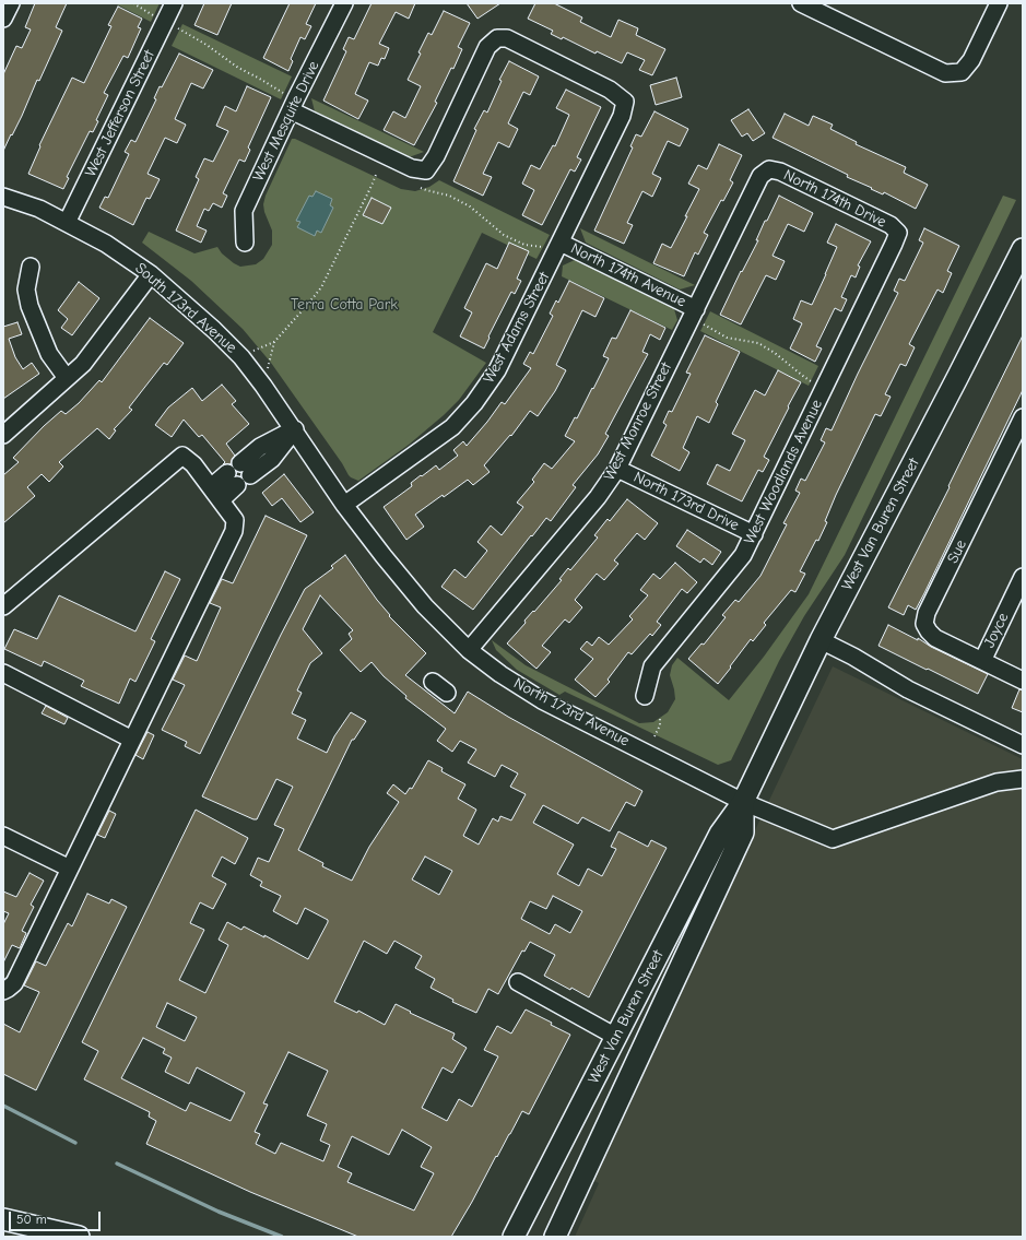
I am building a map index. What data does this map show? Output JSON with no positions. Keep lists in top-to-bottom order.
{
  "streets": {
    "main road": ["West Van Buren Street"],
    "street": [
      "West Jefferson Street",
      "West Mesquite Drive",
      "North 174th Drive",
      "North 174th Avenue",
      "South 173rd Avenue",
      "West Adams Street",
      "West Monroe Street",
      "West Woodlands Avenue",
      "North 173rd Drive",
      "Sue",
      "Joyce",
      "North 173rd Avenue"
    ]
  },
  "crossings": [
    ["West Jefferson Street", "South 173rd Avenue"],
    ["West Mesquite Drive", "West Adams Street"],
    ["North 174th Drive", "West Monroe Street"],
    ["North 174th Drive", "West Woodlands Avenue"],
    ["North 174th Avenue", "West Adams Street"],
    ["North 174th Avenue", "West Monroe Street"],
    ["South 173rd Avenue", "North 173rd Avenue"],
    ["West Adams Street", "North 173rd Avenue"],
    ["West Monroe Street", "North 173rd Drive"],
    ["West Monroe Street", "North 173rd Avenue"],
    ["West Woodlands Avenue", "North 173rd Drive"],
    ["West Van Buren Street", "North 173rd Avenue"],
    ["Sue", "Joyce"]
  ],
  "parks": ["Terra Cotta Park"],
  "scale_bar": "50 m"
}
